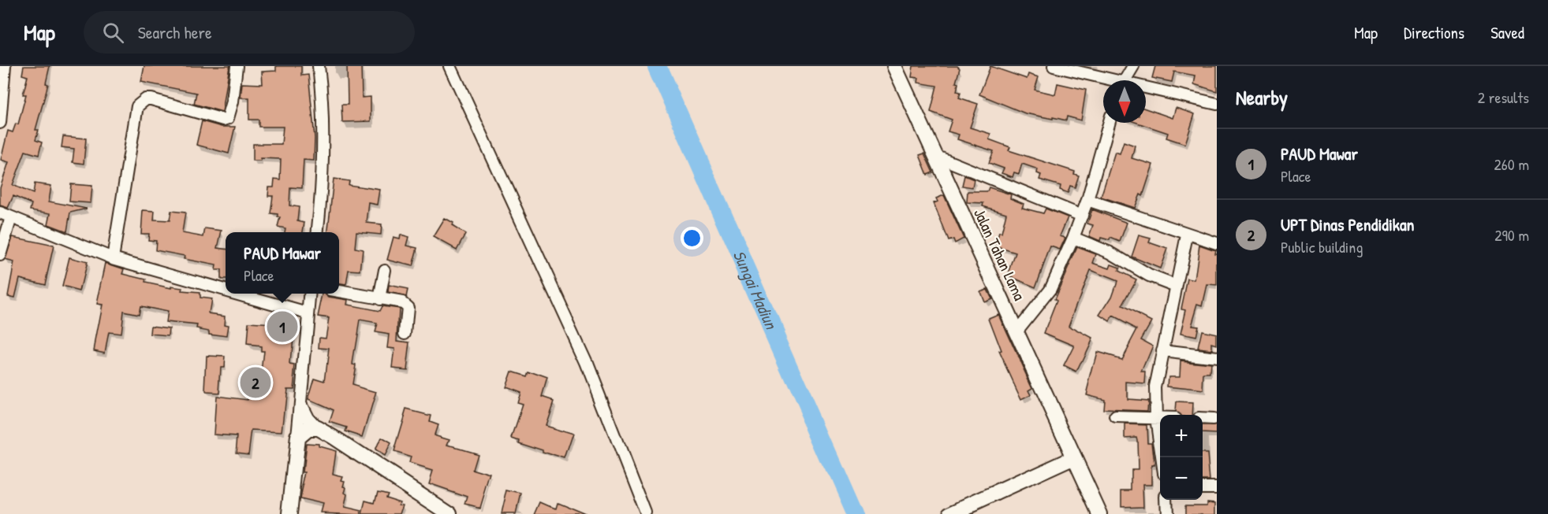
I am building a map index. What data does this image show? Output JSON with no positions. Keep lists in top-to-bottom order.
{
  "streets": {
    "main road": ["Jalan Tahan Lama"]
  },
  "water": ["Sungai Madiun"],
  "north": "bottom",
  "page": {
    "header": "Map",
    "search": "Search here",
    "nav": ["Map", "Directions", "Saved"],
    "heading": ["Nearby", "2 results"],
    "list": [
      {
        "mark": "1",
        "name": "PAUD Mawar",
        "note": "Place",
        "value": "260 m"
      },
      {
        "mark": "2",
        "name": "UPT Dinas Pendidikan",
        "note": "Public building",
        "value": "290 m"
      }
    ],
    "popup": ["PAUD Mawar", "Place"],
    "pins": ["1", "2"],
    "map_buttons": ["+", "−"]
  }
}
